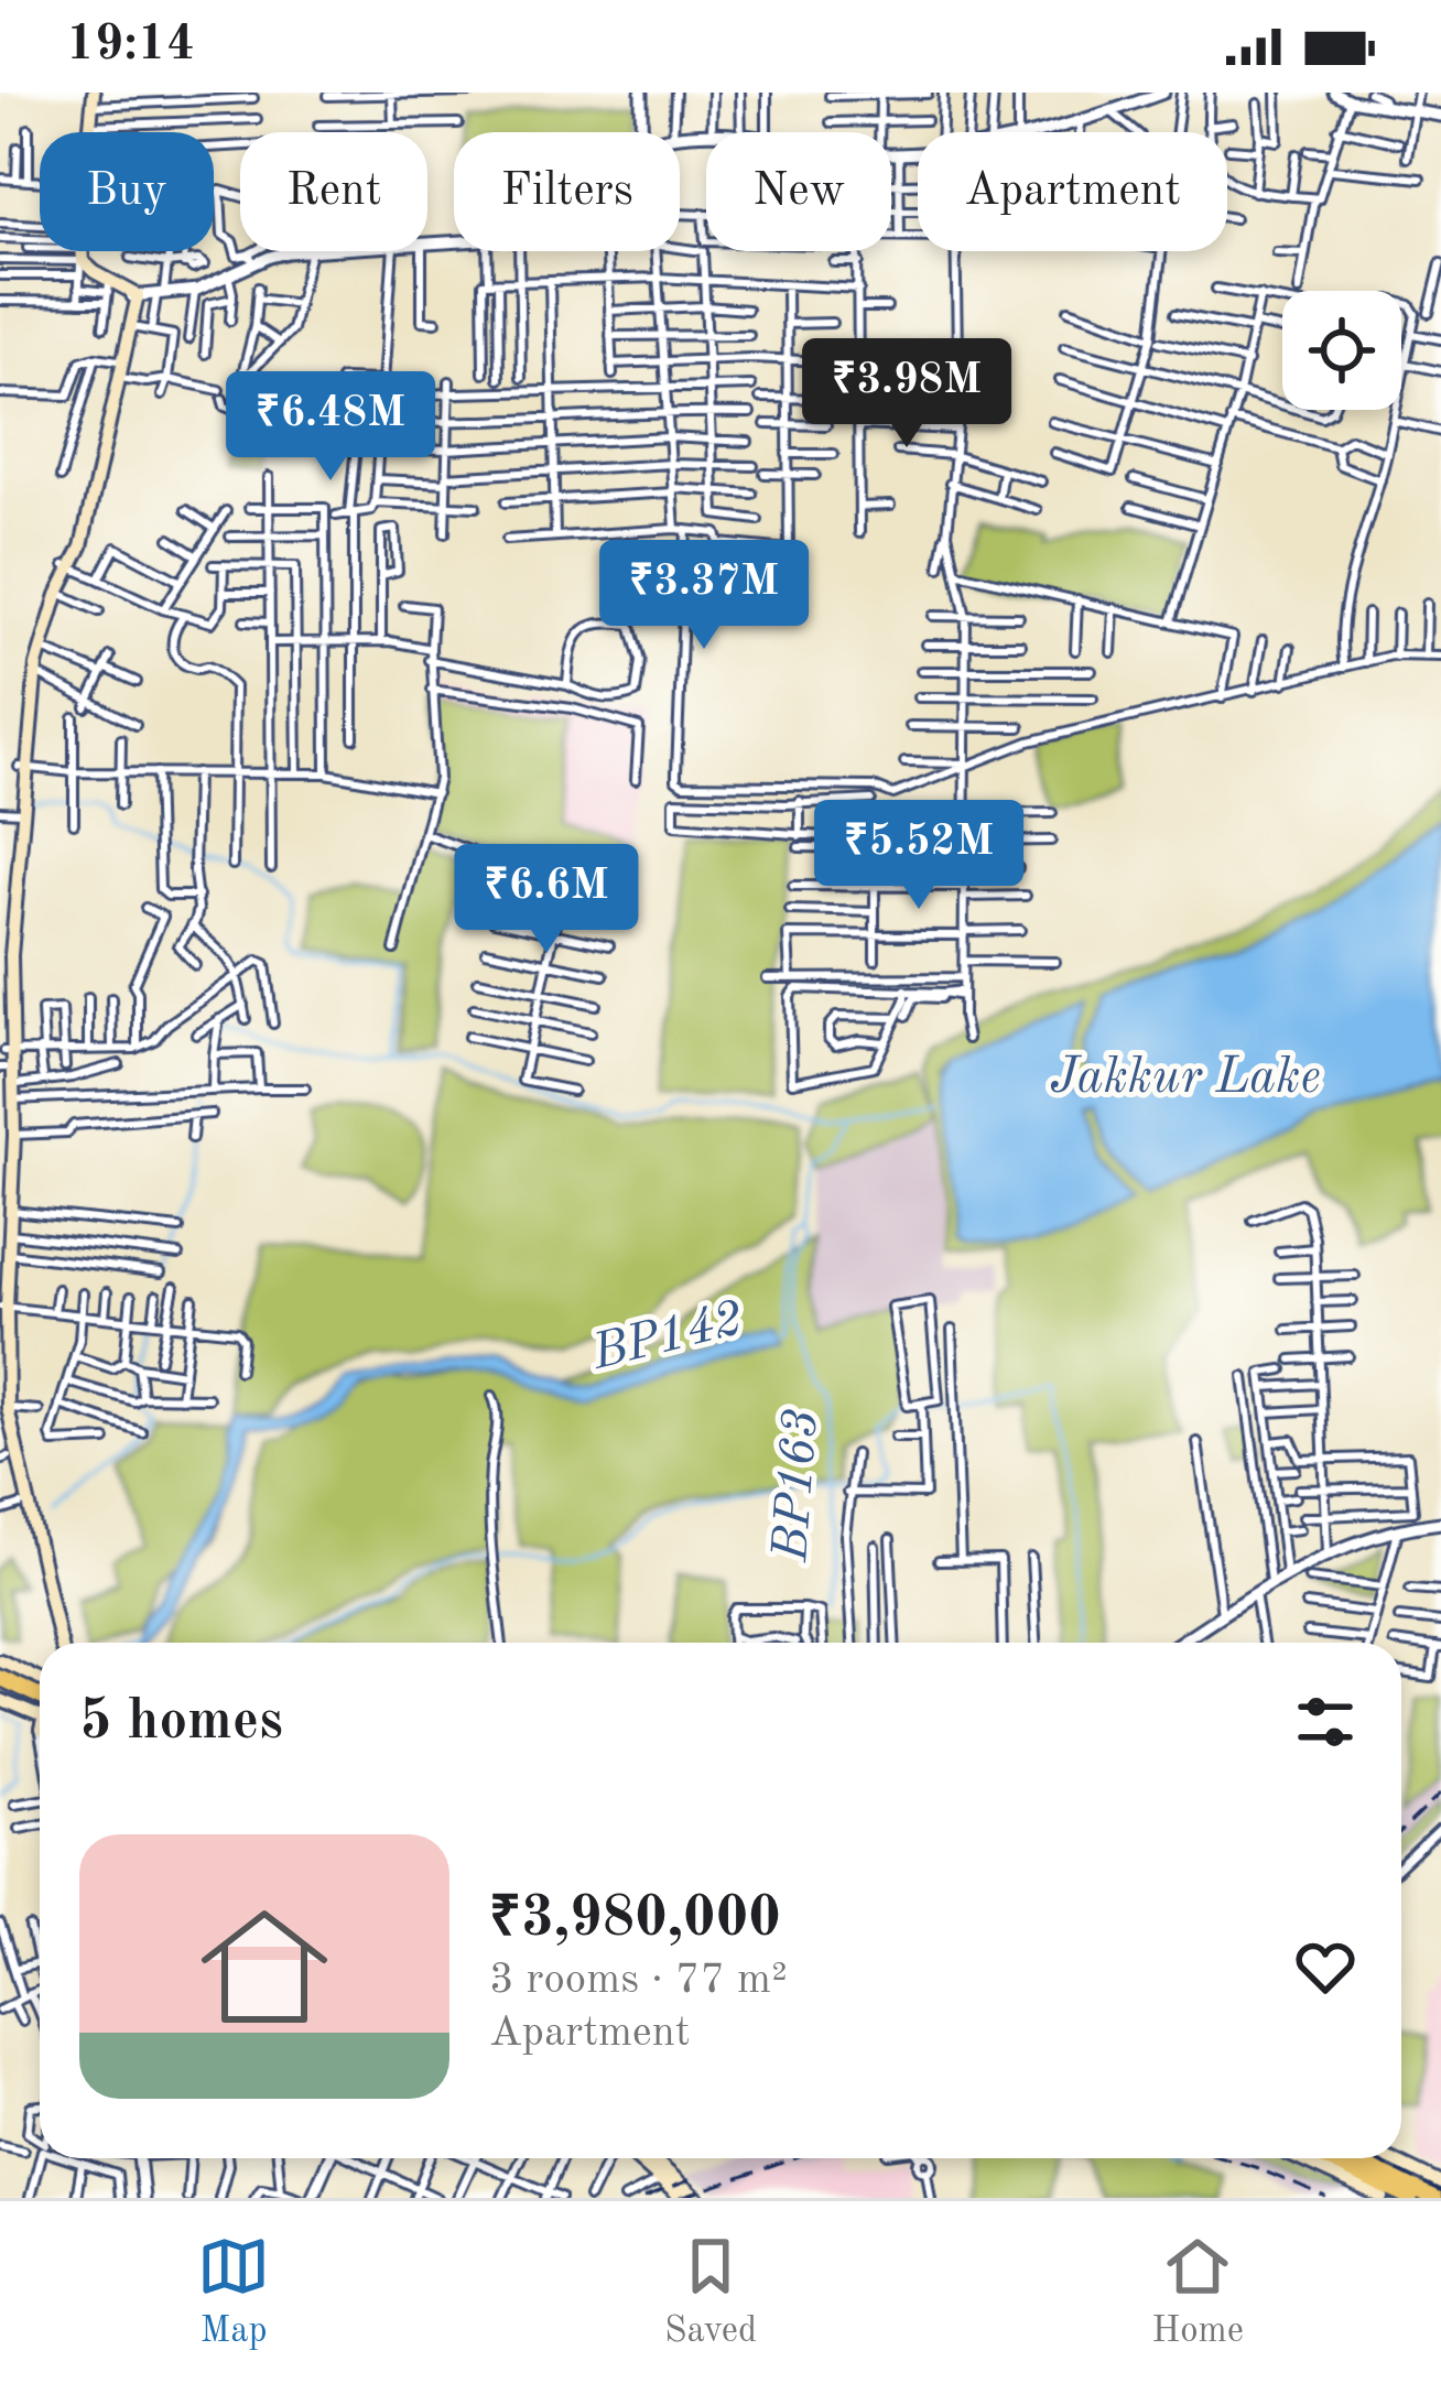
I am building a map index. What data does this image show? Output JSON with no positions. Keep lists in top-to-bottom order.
{
  "water": ["Jakkur Lake", "BP142", "BP163"],
  "page": {
    "status": "19:14",
    "chip": [
      "Buy",
      "Rent",
      "Filters",
      "New",
      "Apartment"
    ],
    "price": [
      "₹3.98M",
      "₹6.48M",
      "₹3.37M",
      "₹5.52M",
      "₹6.6M"
    ],
    "heading": "5 homes",
    "list": [
      {
        "name": "₹3,980,000",
        "note": "3 rooms · 77 m² · Apartment"
      }
    ],
    "tabs": ["Map", "Saved", "Home"]
  }
}
